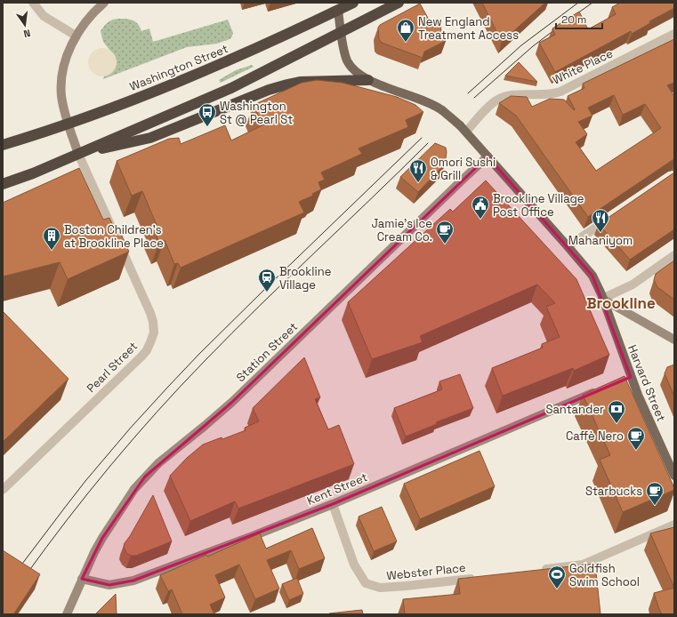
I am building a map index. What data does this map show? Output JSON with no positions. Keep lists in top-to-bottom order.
{
  "streets": {
    "highway": ["Washington Street"],
    "main road": ["Harvard Street"],
    "street": [
      "White Place",
      "Station Street",
      "Pearl Street",
      "Kent Street",
      "Webster Place"
    ]
  },
  "crossings": [
    ["Station Street", "Kent Street"],
    ["Kent Street", "Webster Place"]
  ],
  "districts": ["Brookline"],
  "places": {
    "shop": ["New England Treatment Access"],
    "bus stop": ["Washington St @ Pearl St"],
    "restaurant": ["Omori Sushi & Grill", "Mahaniyom"],
    "public building": ["Brookline Village Post Office"],
    "cafe": ["Jamie's Ice Cream Co.", "Caffè Nero", "Starbucks"],
    "building": ["Boston Children's at Brookline Place"],
    "station": ["Brookline Village"],
    "bank": ["Santander"],
    "sports": ["Goldfish Swim School"]
  },
  "scale_bar": "20 m",
  "north": "bottom"
}
